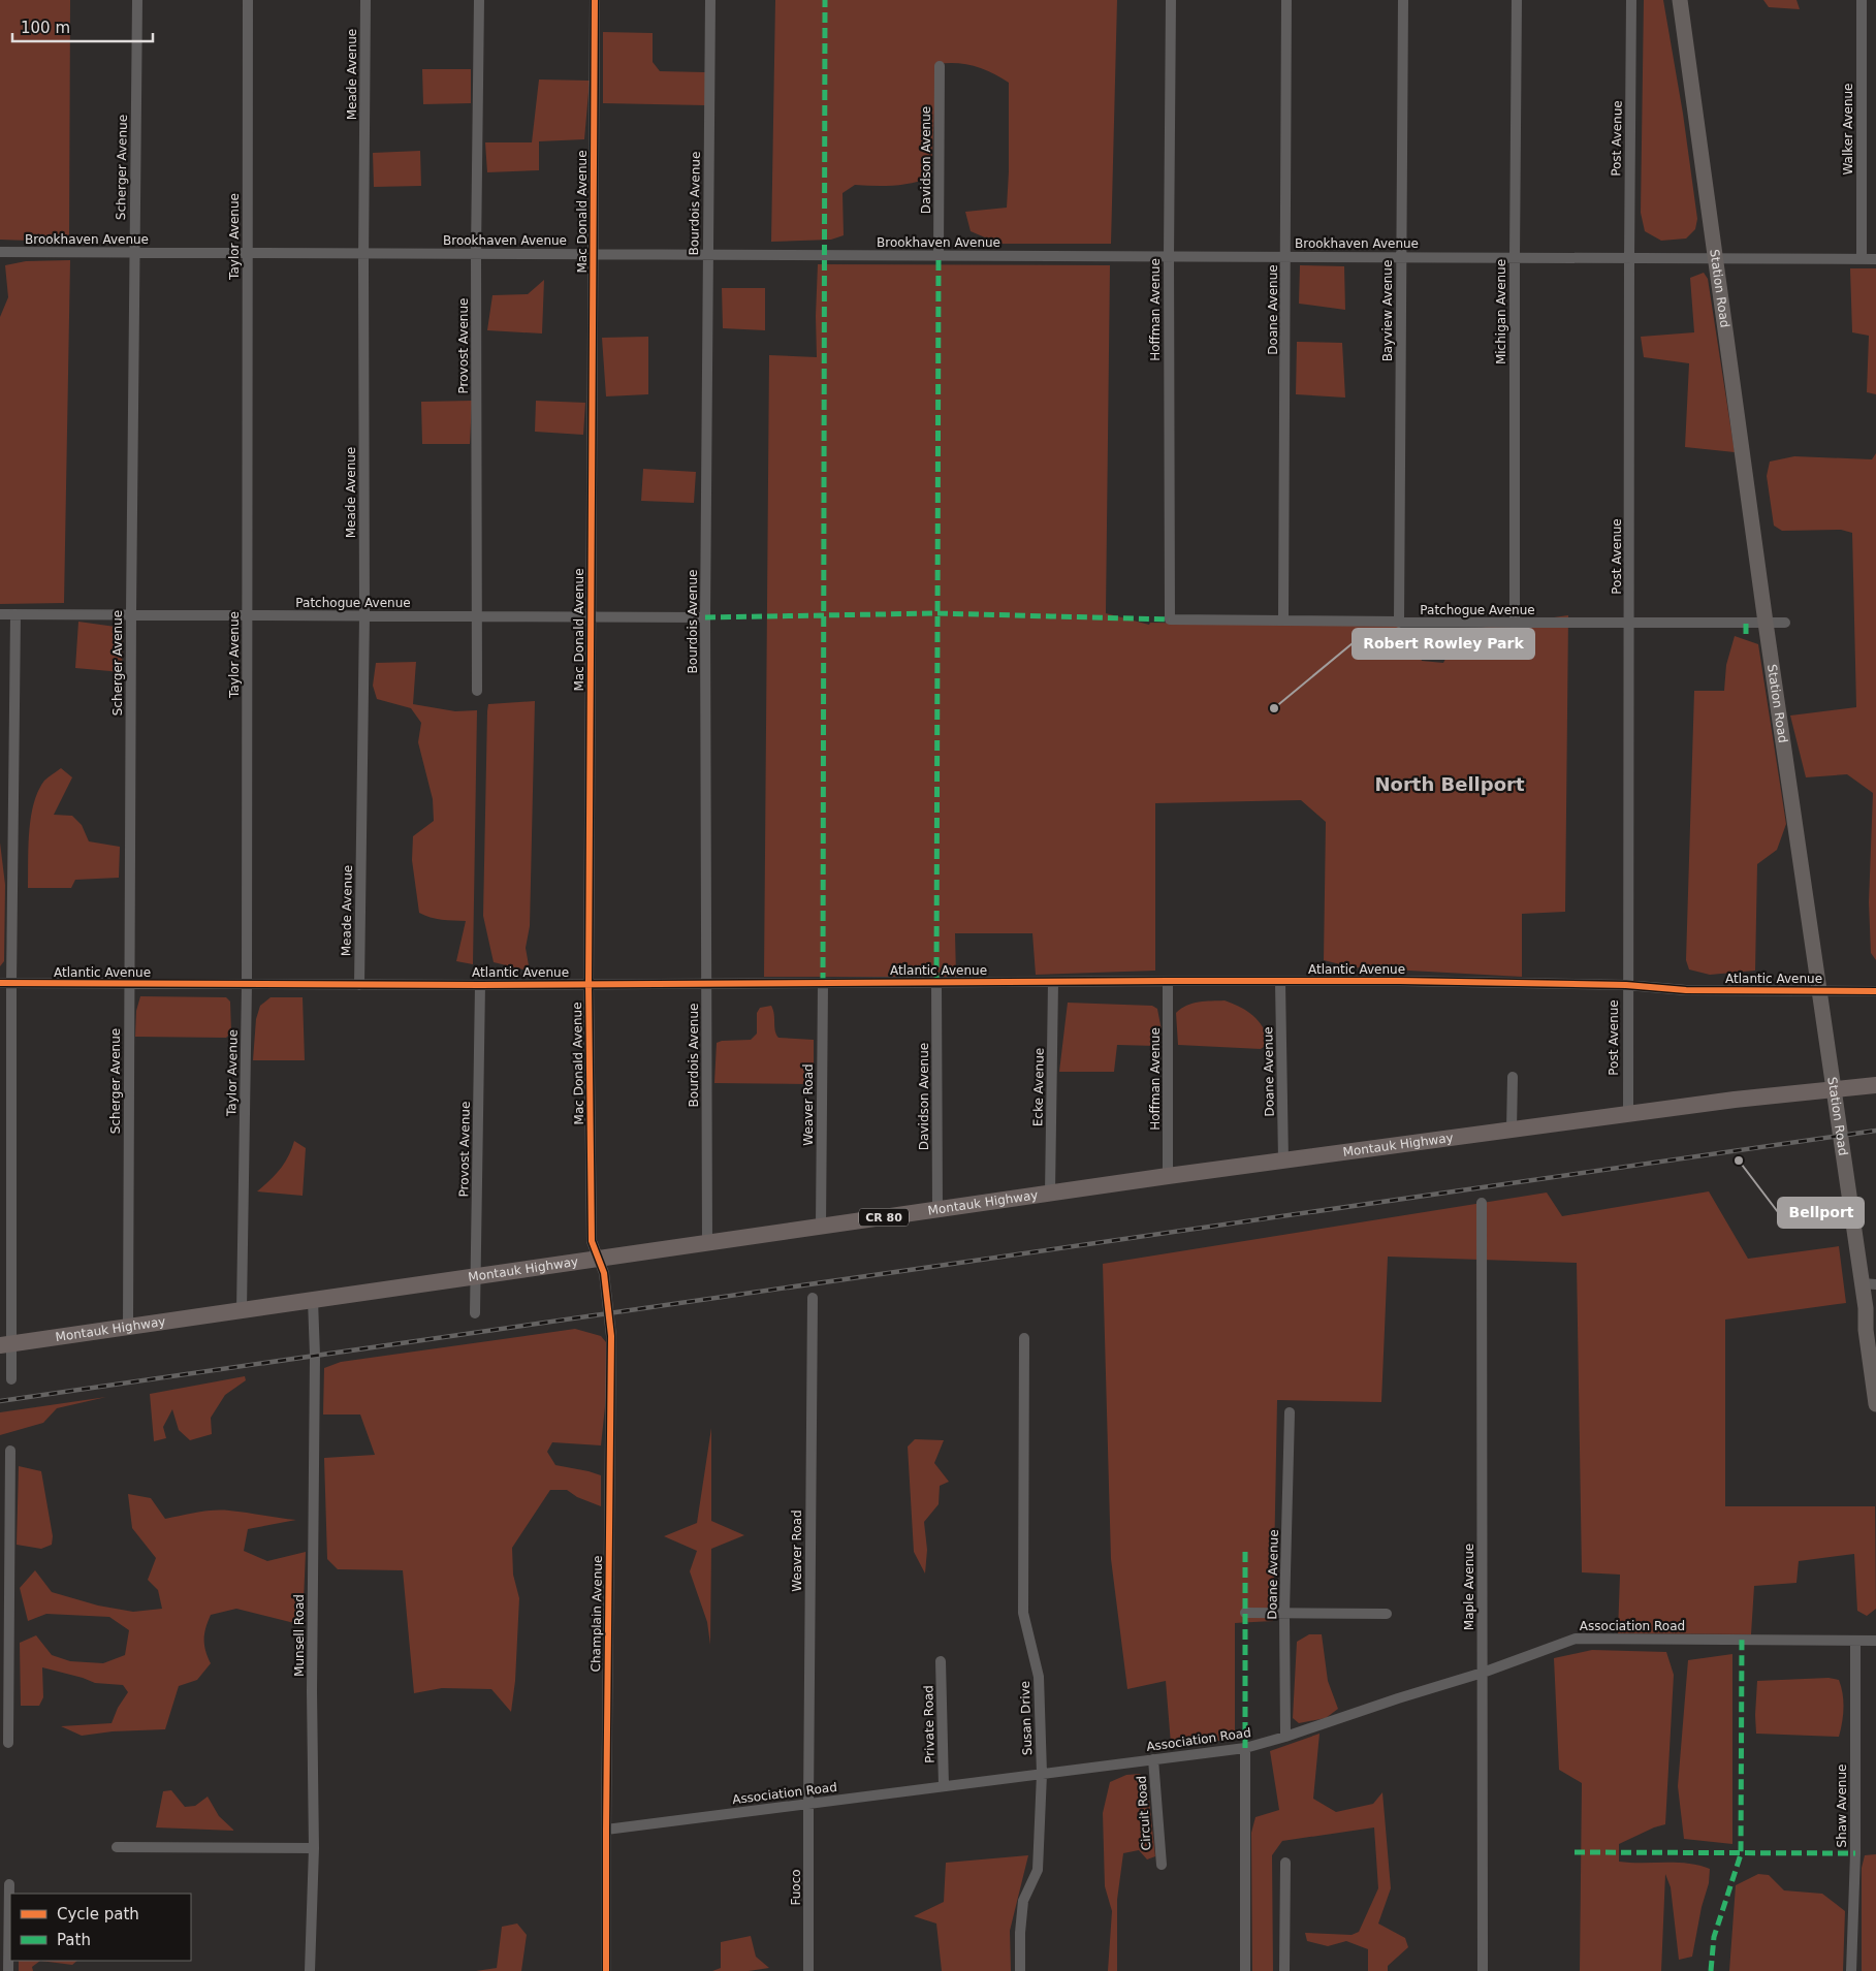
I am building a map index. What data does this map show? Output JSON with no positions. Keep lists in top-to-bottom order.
{
  "streets": {
    "main road": ["Station Road", "Montauk Highway", "CR 80"],
    "street": [
      "Meade Avenue",
      "Walker Avenue",
      "Post Avenue",
      "Davidson Avenue",
      "Scherger Avenue",
      "Bourdois Avenue",
      "Mac Donald Avenue",
      "Taylor Avenue",
      "Brookhaven Avenue",
      "Hoffman Avenue",
      "Doane Avenue",
      "Bayview Avenue",
      "Michigan Avenue",
      "Provost Avenue",
      "Patchogue Avenue",
      "Atlantic Avenue",
      "Ecke Avenue",
      "Weaver Road",
      "Maple Avenue",
      "Champlain Avenue",
      "Association Road",
      "Munsell Road",
      "Susan Drive",
      "Private Road",
      "Shaw Avenue",
      "Circuit Road",
      "Fuoco"
    ]
  },
  "crossings": [
    ["Meade Avenue", "Brookhaven Avenue"],
    ["Meade Avenue", "Patchogue Avenue"],
    ["Meade Avenue", "Atlantic Avenue"],
    ["Walker Avenue", "Brookhaven Avenue"],
    ["Post Avenue", "Brookhaven Avenue"],
    ["Post Avenue", "Patchogue Avenue"],
    ["Post Avenue", "Atlantic Avenue"],
    ["Post Avenue", "Montauk Highway"],
    ["Davidson Avenue", "Brookhaven Avenue"],
    ["Davidson Avenue", "Atlantic Avenue"],
    ["Davidson Avenue", "Montauk Highway"],
    ["Scherger Avenue", "Brookhaven Avenue"],
    ["Scherger Avenue", "Patchogue Avenue"],
    ["Scherger Avenue", "Atlantic Avenue"],
    ["Scherger Avenue", "Montauk Highway"],
    ["Bourdois Avenue", "Brookhaven Avenue"],
    ["Bourdois Avenue", "Patchogue Avenue"],
    ["Bourdois Avenue", "Atlantic Avenue"],
    ["Bourdois Avenue", "Montauk Highway"],
    ["Mac Donald Avenue", "Brookhaven Avenue"],
    ["Mac Donald Avenue", "Patchogue Avenue"],
    ["Mac Donald Avenue", "Atlantic Avenue"],
    ["Mac Donald Avenue", "Montauk Highway"],
    ["Mac Donald Avenue", "Champlain Avenue"],
    ["Taylor Avenue", "Brookhaven Avenue"],
    ["Taylor Avenue", "Patchogue Avenue"],
    ["Taylor Avenue", "Atlantic Avenue"],
    ["Taylor Avenue", "Montauk Highway"],
    ["Brookhaven Avenue", "Station Road"],
    ["Brookhaven Avenue", "Hoffman Avenue"],
    ["Brookhaven Avenue", "Doane Avenue"],
    ["Brookhaven Avenue", "Bayview Avenue"],
    ["Brookhaven Avenue", "Michigan Avenue"],
    ["Brookhaven Avenue", "Provost Avenue"],
    ["Station Road", "Patchogue Avenue"],
    ["Station Road", "Atlantic Avenue"],
    ["Station Road", "Montauk Highway"],
    ["Hoffman Avenue", "Patchogue Avenue"],
    ["Hoffman Avenue", "Atlantic Avenue"],
    ["Hoffman Avenue", "Montauk Highway"],
    ["Doane Avenue", "Patchogue Avenue"],
    ["Doane Avenue", "Atlantic Avenue"],
    ["Doane Avenue", "Montauk Highway"],
    ["Doane Avenue", "Association Road"],
    ["Bayview Avenue", "Patchogue Avenue"],
    ["Michigan Avenue", "Patchogue Avenue"],
    ["Provost Avenue", "Patchogue Avenue"],
    ["Provost Avenue", "Atlantic Avenue"],
    ["Provost Avenue", "Montauk Highway"],
    ["Atlantic Avenue", "Ecke Avenue"],
    ["Atlantic Avenue", "Weaver Road"],
    ["Ecke Avenue", "Montauk Highway"],
    ["Weaver Road", "Montauk Highway"],
    ["Weaver Road", "Association Road"],
    ["Weaver Road", "Fuoco"],
    ["Montauk Highway", "Champlain Avenue"],
    ["Montauk Highway", "Munsell Road"],
    ["Maple Avenue", "Association Road"],
    ["Champlain Avenue", "Association Road"],
    ["Association Road", "Susan Drive"],
    ["Association Road", "Private Road"],
    ["Association Road", "Shaw Avenue"],
    ["Association Road", "Circuit Road"],
    ["Association Road", "Fuoco"]
  ],
  "districts": ["North Bellport"],
  "places": ["Robert Rowley Park", "Bellport"],
  "legend": ["Cycle path", "Path"],
  "scale_bar": "100 m"
}
